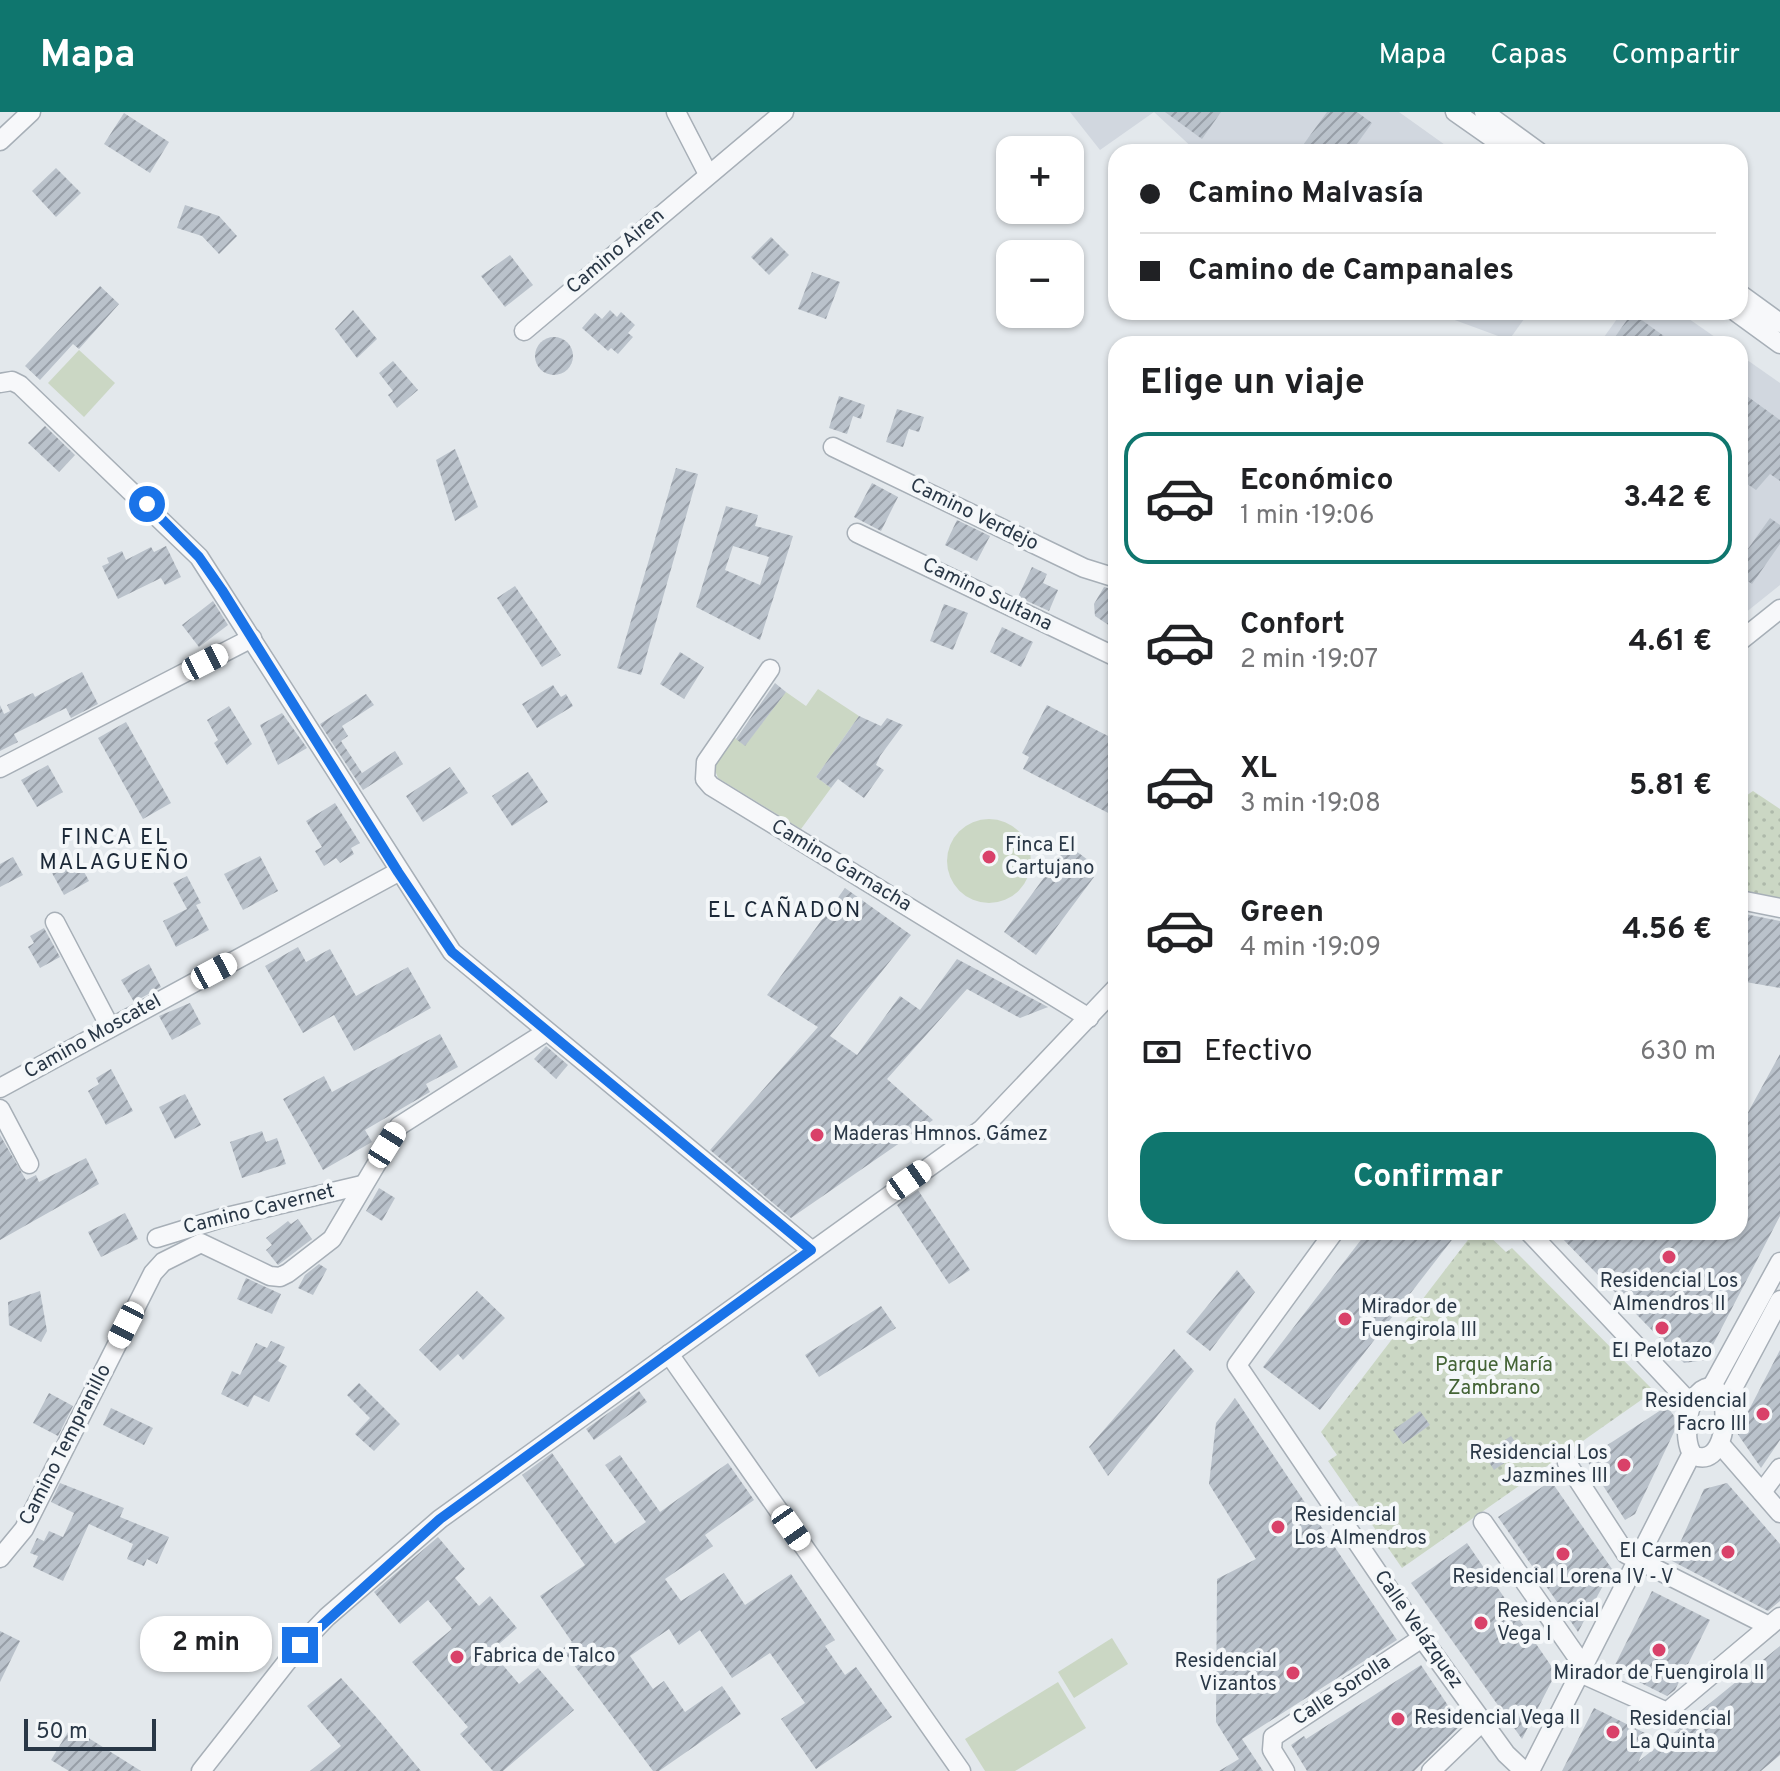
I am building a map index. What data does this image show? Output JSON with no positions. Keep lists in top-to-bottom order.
{
  "streets": {
    "street": [
      "Camino Airen",
      "Camino Verdejo",
      "Camino Sultana",
      "Camino Garnacha",
      "Camino Moscatel",
      "Camino Cavernet",
      "Camino Tempranillo",
      "Calle Velázquez",
      "Calle Sorolla"
    ]
  },
  "crossings": [
    ["Camino Cavernet", "Camino Tempranillo"],
    ["Calle Velázquez", "Calle Sorolla"]
  ],
  "districts": ["FINCA EL MALAGUEÑO", "EL CAÑADON"],
  "parks": ["Parque María Zambrano"],
  "places": [
    "Finca El Cartujano",
    "Maderas Hmnos. Gámez",
    "Residencial Los Almendros II",
    "Mirador de Fuengirola III",
    "El Pelotazo",
    "Residencial Facro III",
    "Residencial Los Jazmines III",
    "Residencial Los Almendros",
    "El Carmen",
    "Residencial Lorena IV - V",
    "Residencial Vega I",
    "Mirador de Fuengirola II",
    "Fabrica de Talco",
    "Residencial Vizantos",
    "Residencial Vega II",
    "Residencial La Quinta"
  ],
  "scale_bar": "50 m",
  "page": {
    "header": "Mapa",
    "nav": ["Mapa", "Capas", "Compartir"],
    "map_buttons": ["+", "−"],
    "banner": ["Camino Malvasía", "Camino de Campanales"],
    "heading": "Elige un viaje",
    "list": [
      {
        "name": "Económico",
        "note": "1 min · 19:06",
        "value": "3.42 €"
      },
      {
        "name": "Confort",
        "note": "2 min · 19:07",
        "value": "4.61 €"
      },
      {
        "name": "XL",
        "note": "3 min · 19:08",
        "value": "5.81 €"
      },
      {
        "name": "Green",
        "note": "4 min · 19:09",
        "value": "4.56 €"
      }
    ],
    "pay": ["Efectivo", "630 m"],
    "buttons": "Confirmar",
    "bubble": "2 min",
    "scale": "50 m"
  }
}
